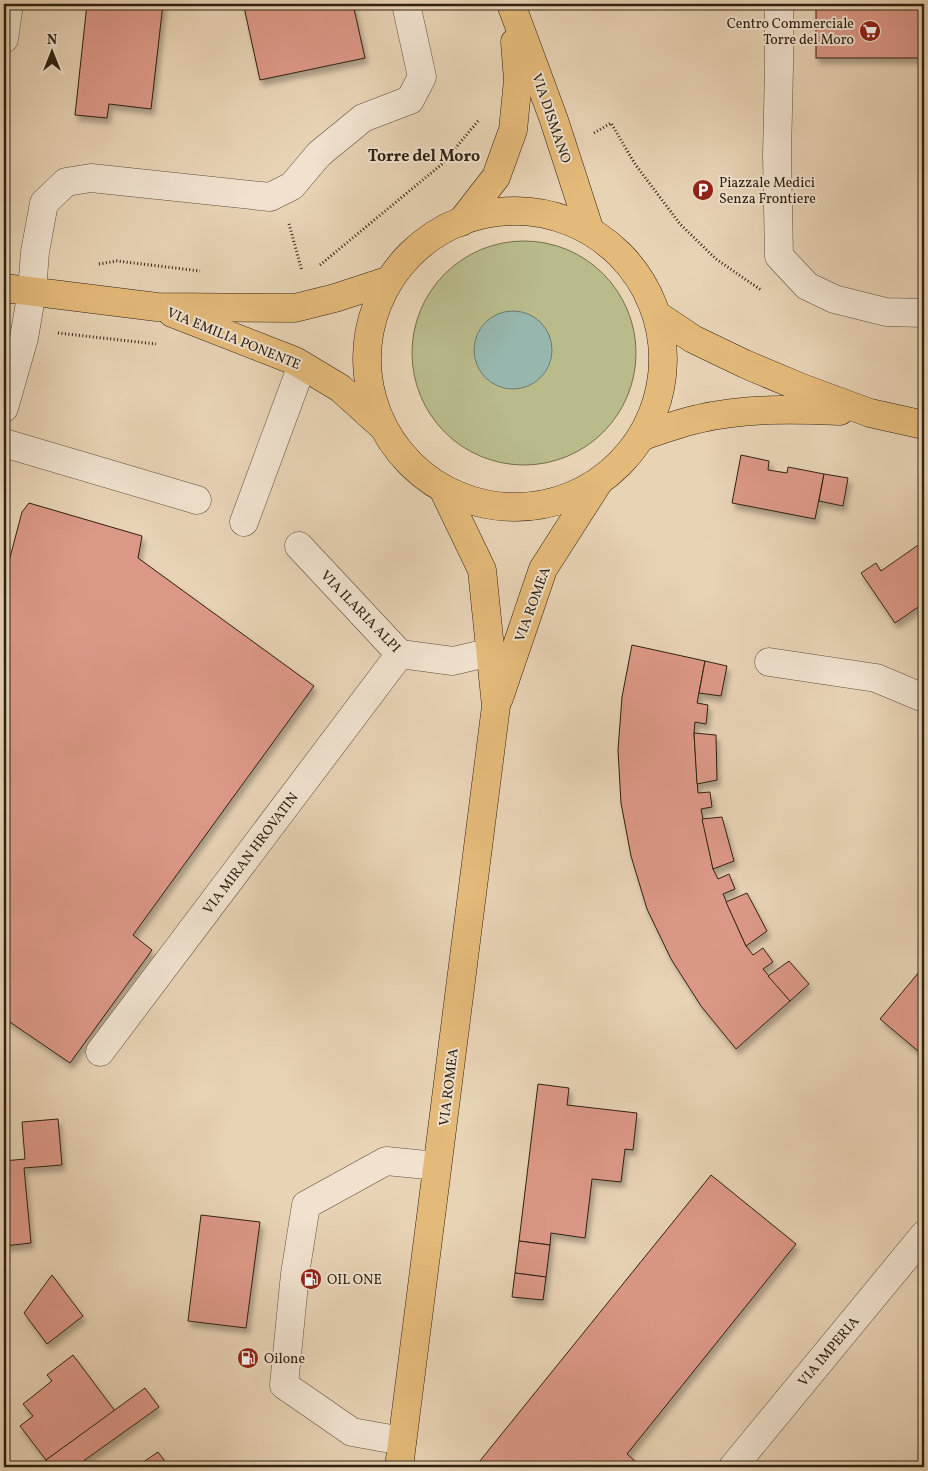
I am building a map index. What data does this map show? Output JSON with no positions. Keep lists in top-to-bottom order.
{
  "streets": {
    "main road": ["VIA DISMANO", "VIA EMILIA PONENTE", "VIA ROMEA"],
    "street": ["VIA ILARIA ALPI", "VIA MIRAN HROVATIN", "VIA IMPERIA"]
  },
  "crossings": [
    ["VIA ROMEA", "VIA ILARIA ALPI"],
    ["VIA ILARIA ALPI", "VIA MIRAN HROVATIN"]
  ],
  "districts": ["Torre del Moro"],
  "places": {
    "supermarket": ["Centro Commerciale Torre del Moro"],
    "parking": ["Piazzale Medici Senza Frontiere"],
    "fuel station": ["OIL ONE", "Oilone"]
  },
  "north": "top"
}
